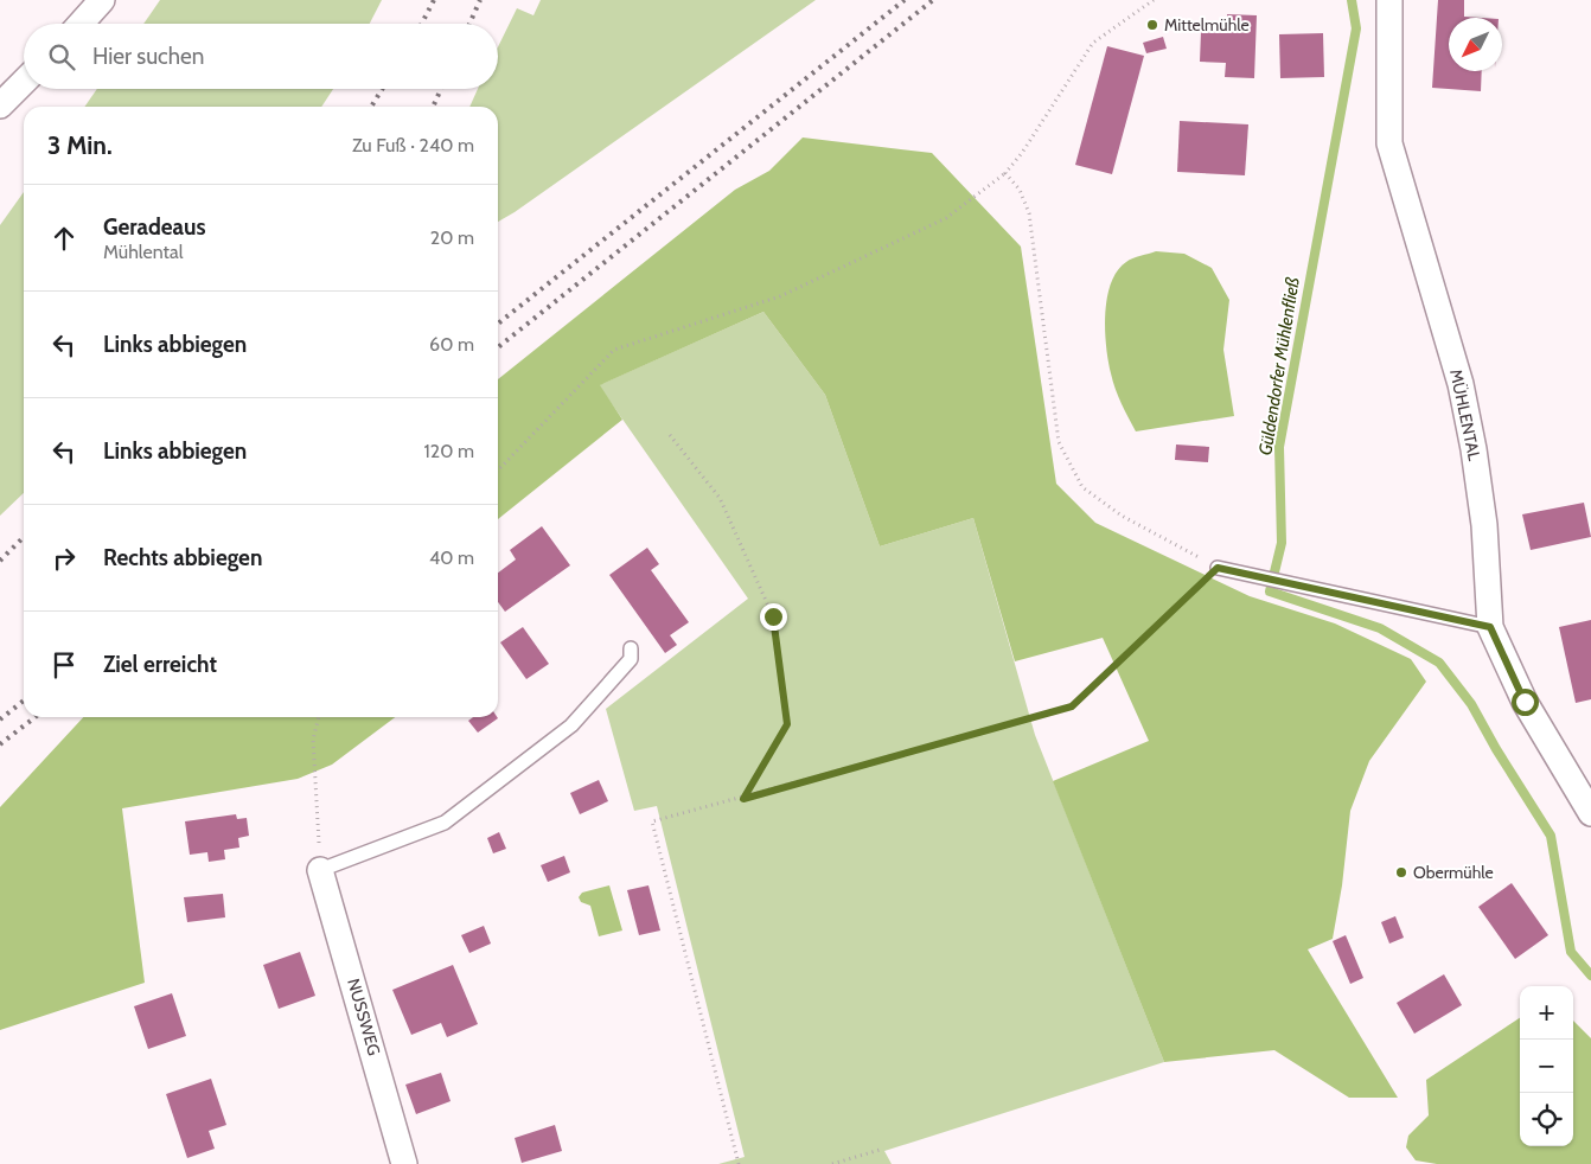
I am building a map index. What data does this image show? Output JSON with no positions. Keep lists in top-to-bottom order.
{
  "streets": {
    "street": ["MÜHLENTAL", "NUSSWEG"]
  },
  "water": ["Güldendorfer Mühlenfließ"],
  "places": ["Mittelmühle", "Obermühle"],
  "north": "bottom left",
  "page": {
    "search": "Hier suchen",
    "heading": ["3 Min.", "Zu Fuß · 240 m"],
    "list": [
      ["Geradeaus", "Mühlental", "20 m"],
      ["Links abbiegen", "60 m"],
      ["Links abbiegen", "120 m"],
      ["Rechts abbiegen", "40 m"],
      "Ziel erreicht"
    ],
    "map_buttons": ["+", "−"]
  }
}
